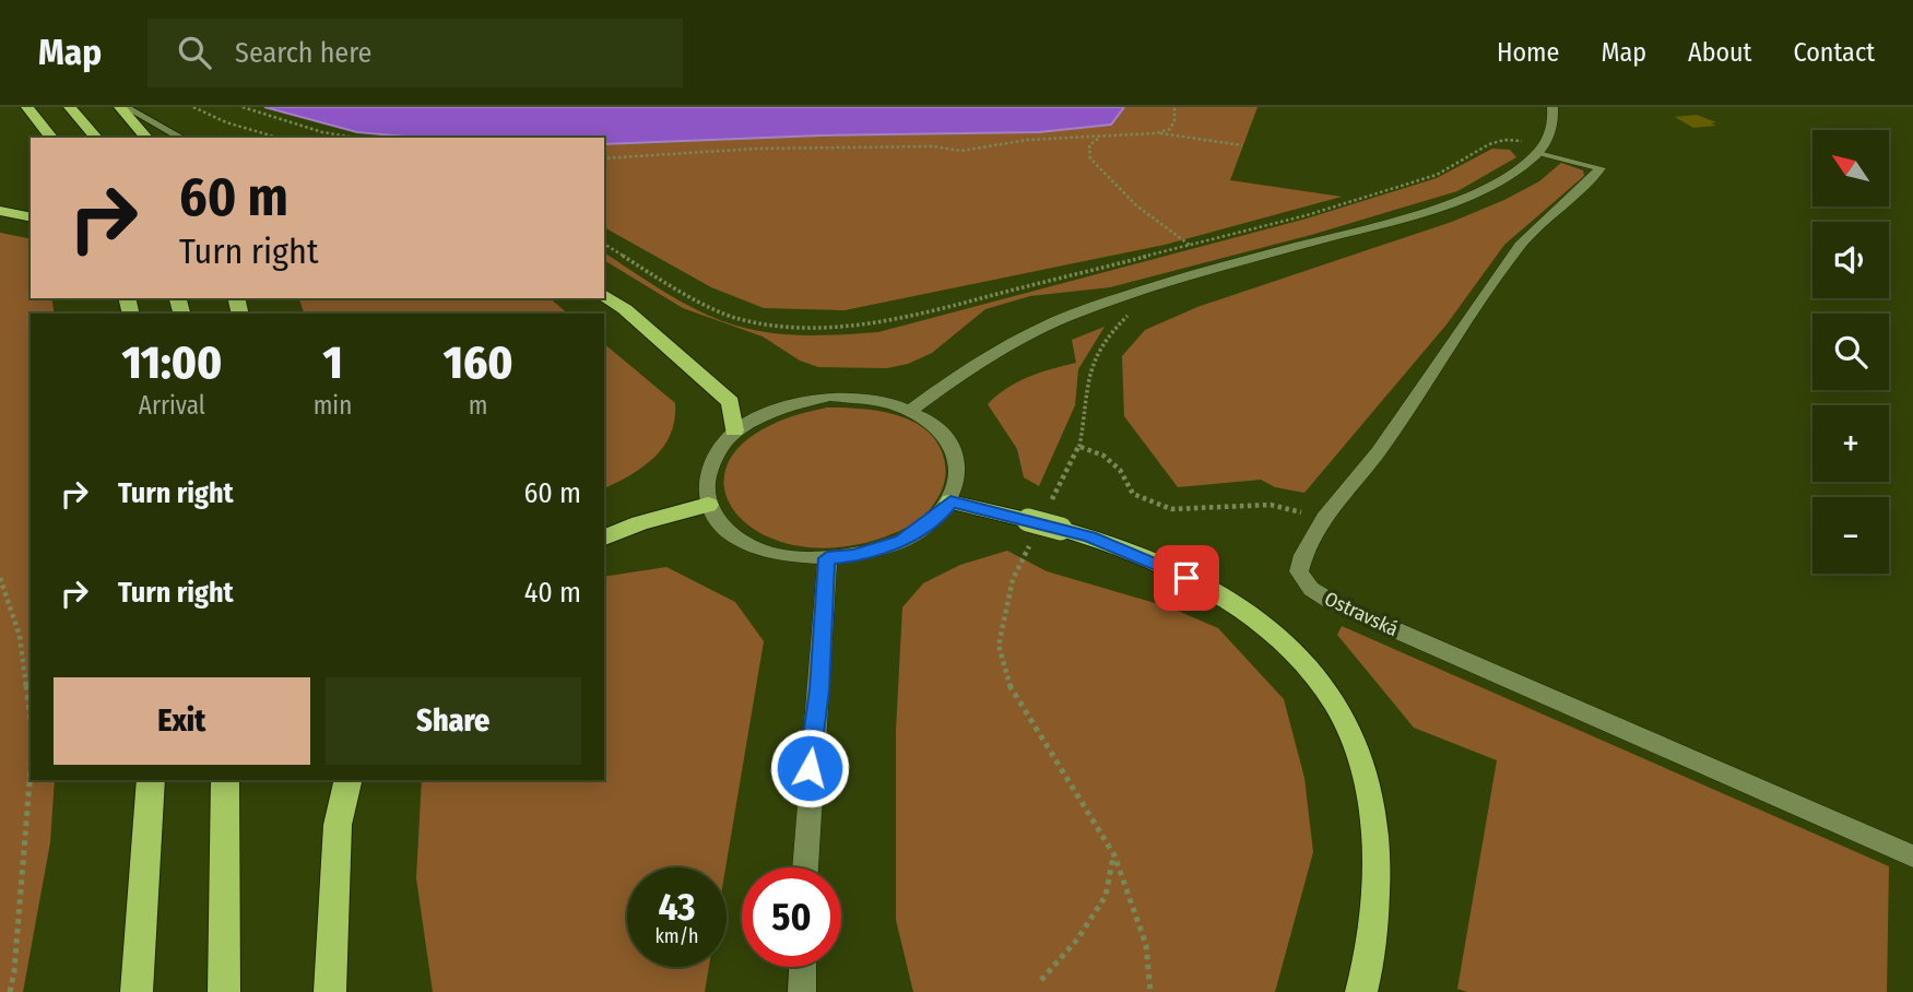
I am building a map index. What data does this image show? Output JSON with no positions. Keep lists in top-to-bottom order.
{
  "streets": {
    "main road": ["Ostravská"]
  },
  "north": "top left",
  "page": {
    "header": "Map",
    "search": "Search here",
    "nav": [
      "Home",
      "Map",
      "About",
      "Contact"
    ],
    "map_buttons": ["+", "−"],
    "turn": ["60 m", "Turn right"],
    "eta": [
      "11:00",
      "Arrival",
      "1",
      "min",
      "160",
      "m"
    ],
    "list": [
      {
        "name": "Turn right",
        "value": "60 m"
      },
      {
        "name": "Turn right",
        "value": "40 m"
      }
    ],
    "buttons": ["Exit", "Share"],
    "speed": "43 km/h",
    "limit": "50"
  }
}
